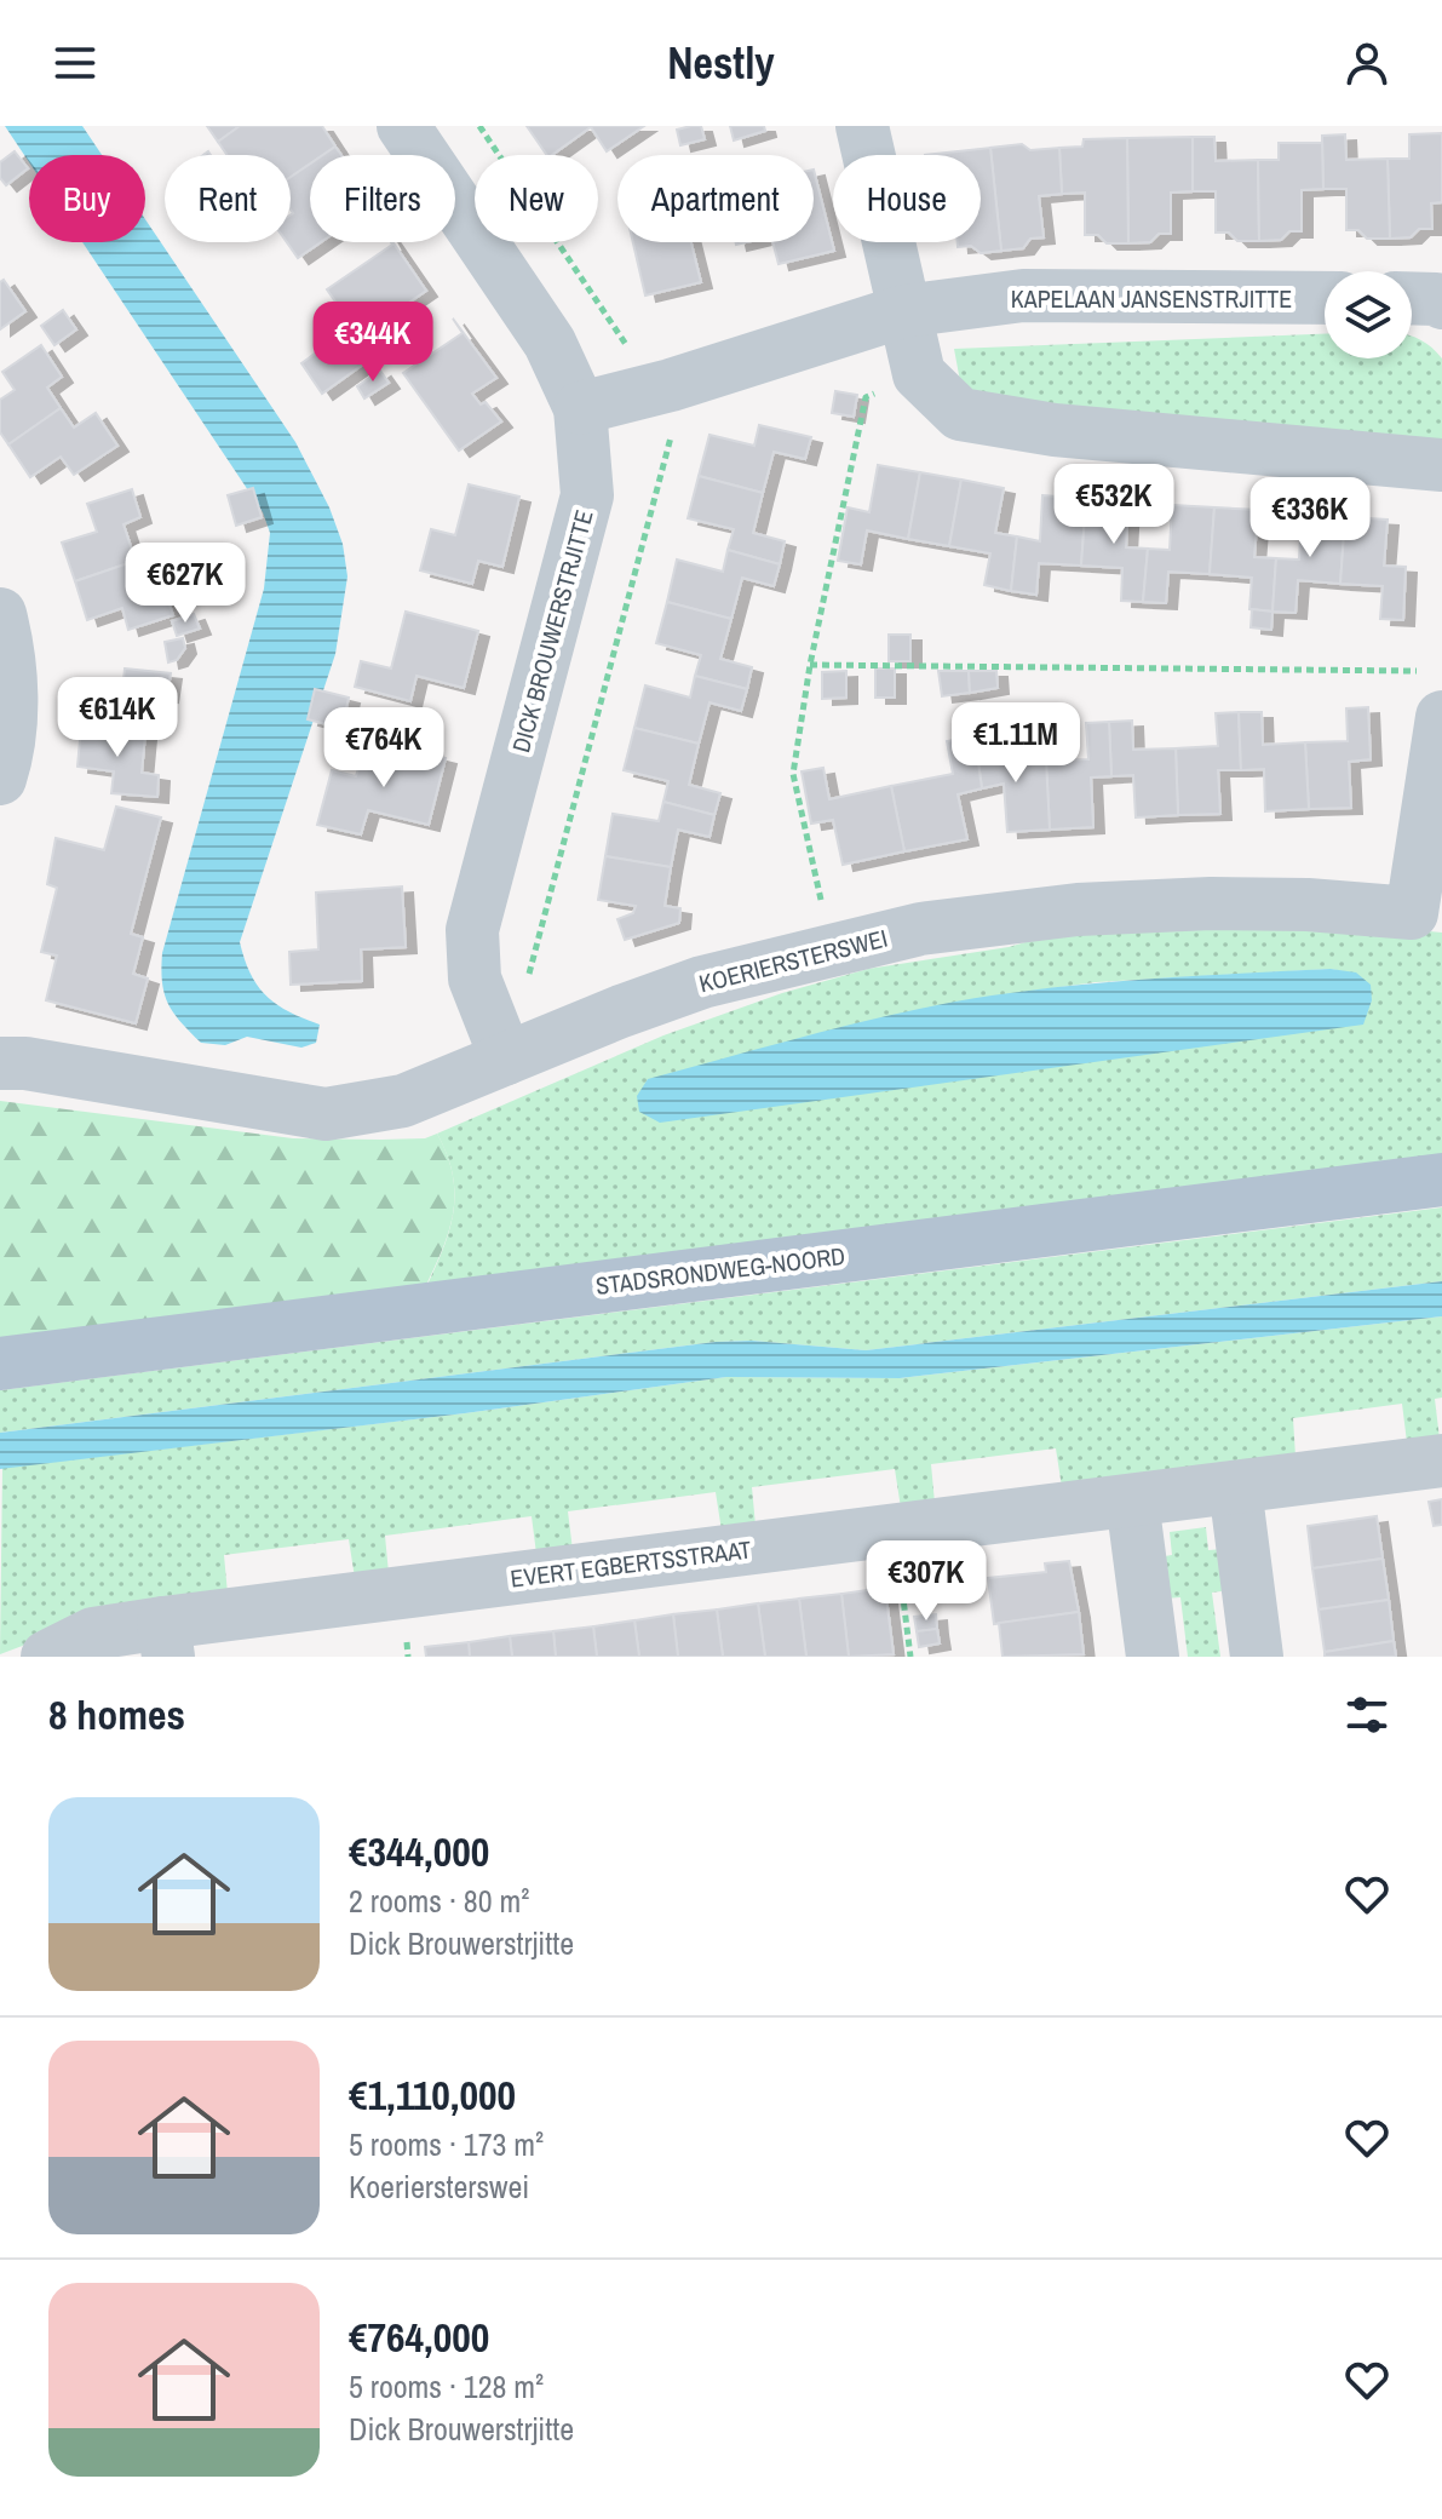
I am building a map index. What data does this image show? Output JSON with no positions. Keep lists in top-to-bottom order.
{
  "streets": {
    "main road": ["STADSRONDWEG-NOORD"],
    "street": [
      "KAPELAAN JANSENSTRJITTE",
      "DICK BROUWERSTRJITTE",
      "KOERIERSTERSWEI",
      "EVERT EGBERTSSTRAAT"
    ]
  },
  "crossings": [
    ["KAPELAAN JANSENSTRJITTE", "DICK BROUWERSTRJITTE"],
    ["DICK BROUWERSTRJITTE", "KOERIERSTERSWEI"]
  ],
  "page": {
    "header": "Nestly",
    "chip": [
      "Buy",
      "Rent",
      "Filters",
      "New",
      "Apartment",
      "House"
    ],
    "price": [
      "€344K",
      "€532K",
      "€336K",
      "€627K",
      "€614K",
      "€1.11M",
      "€764K",
      "€307K"
    ],
    "heading": "8 homes",
    "list": [
      {
        "name": "€344,000",
        "note": "2 rooms · 80 m² · Dick Brouwerstrjitte"
      },
      {
        "name": "€1,110,000",
        "note": "5 rooms · 173 m² · Koeriersterswei"
      },
      {
        "name": "€764,000",
        "note": "5 rooms · 128 m² · Dick Brouwerstrjitte"
      }
    ]
  }
}
